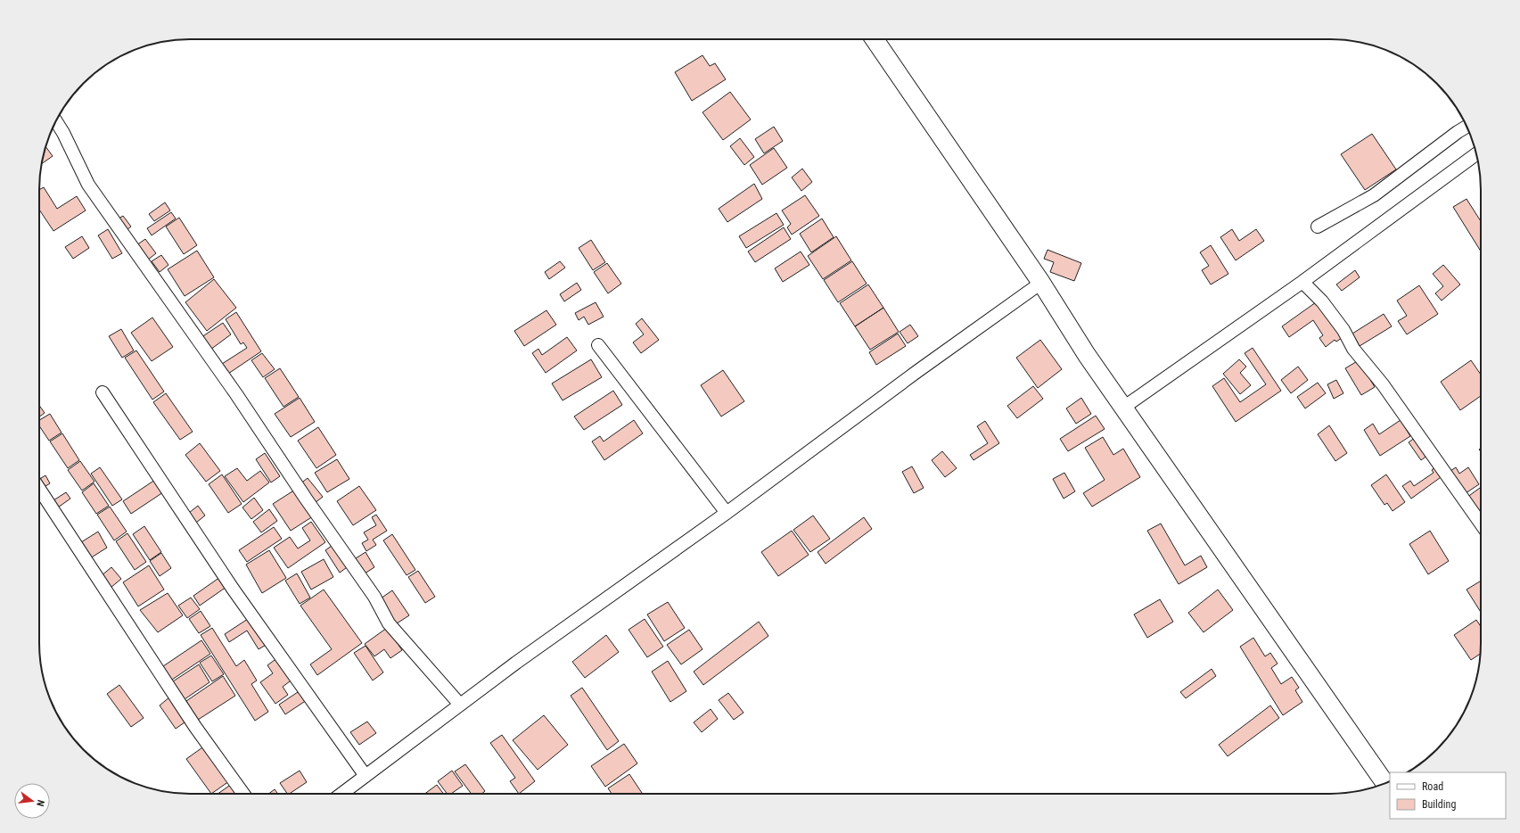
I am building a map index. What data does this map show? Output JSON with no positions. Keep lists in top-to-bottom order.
{
  "legend": ["Road", "Building"],
  "north": "right"
}
